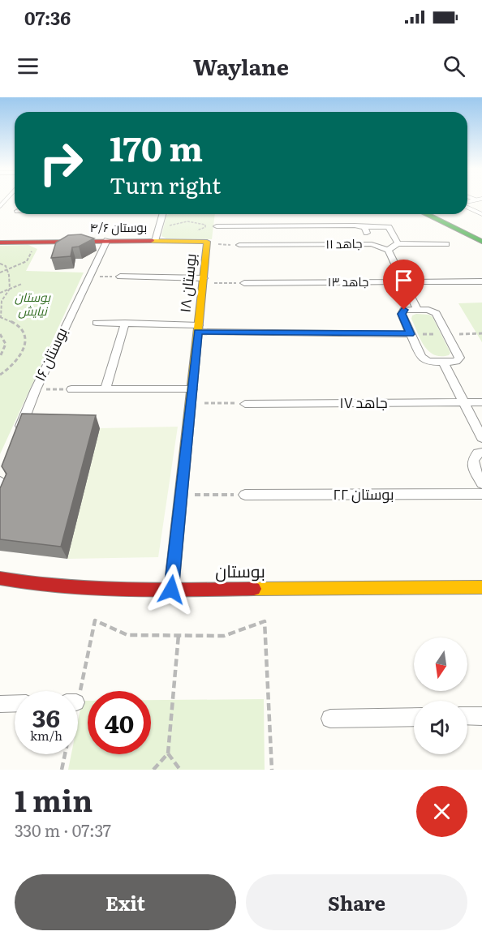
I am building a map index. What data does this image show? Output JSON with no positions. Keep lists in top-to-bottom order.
{
  "streets": {
    "street": [
      "بوستان ۴/۶",
      "جاهد ۱۱",
      "جاهد ۱۳",
      "بوستان ۱۸",
      "بوستان ۱۶",
      "جاهد ۱۷",
      "بوستان ۲۲",
      "بوستان"
    ]
  },
  "crossings": [
    ["بوستان ۴/۶", "بوستان ۱۸"],
    ["بوستان ۴/۶", "بوستان ۱۶"],
    ["بوستان ۱۸", "بوستان"]
  ],
  "parks": ["بوستان نیایش"],
  "north": "bottom",
  "page": {
    "status": "07:36",
    "header": "Waylane",
    "turn": ["170 m", "Turn right"],
    "speed": "36 km/h",
    "limit": "40",
    "heading": ["1 min", "330 m · 07:37"],
    "buttons": ["Exit", "Share"]
  }
}
